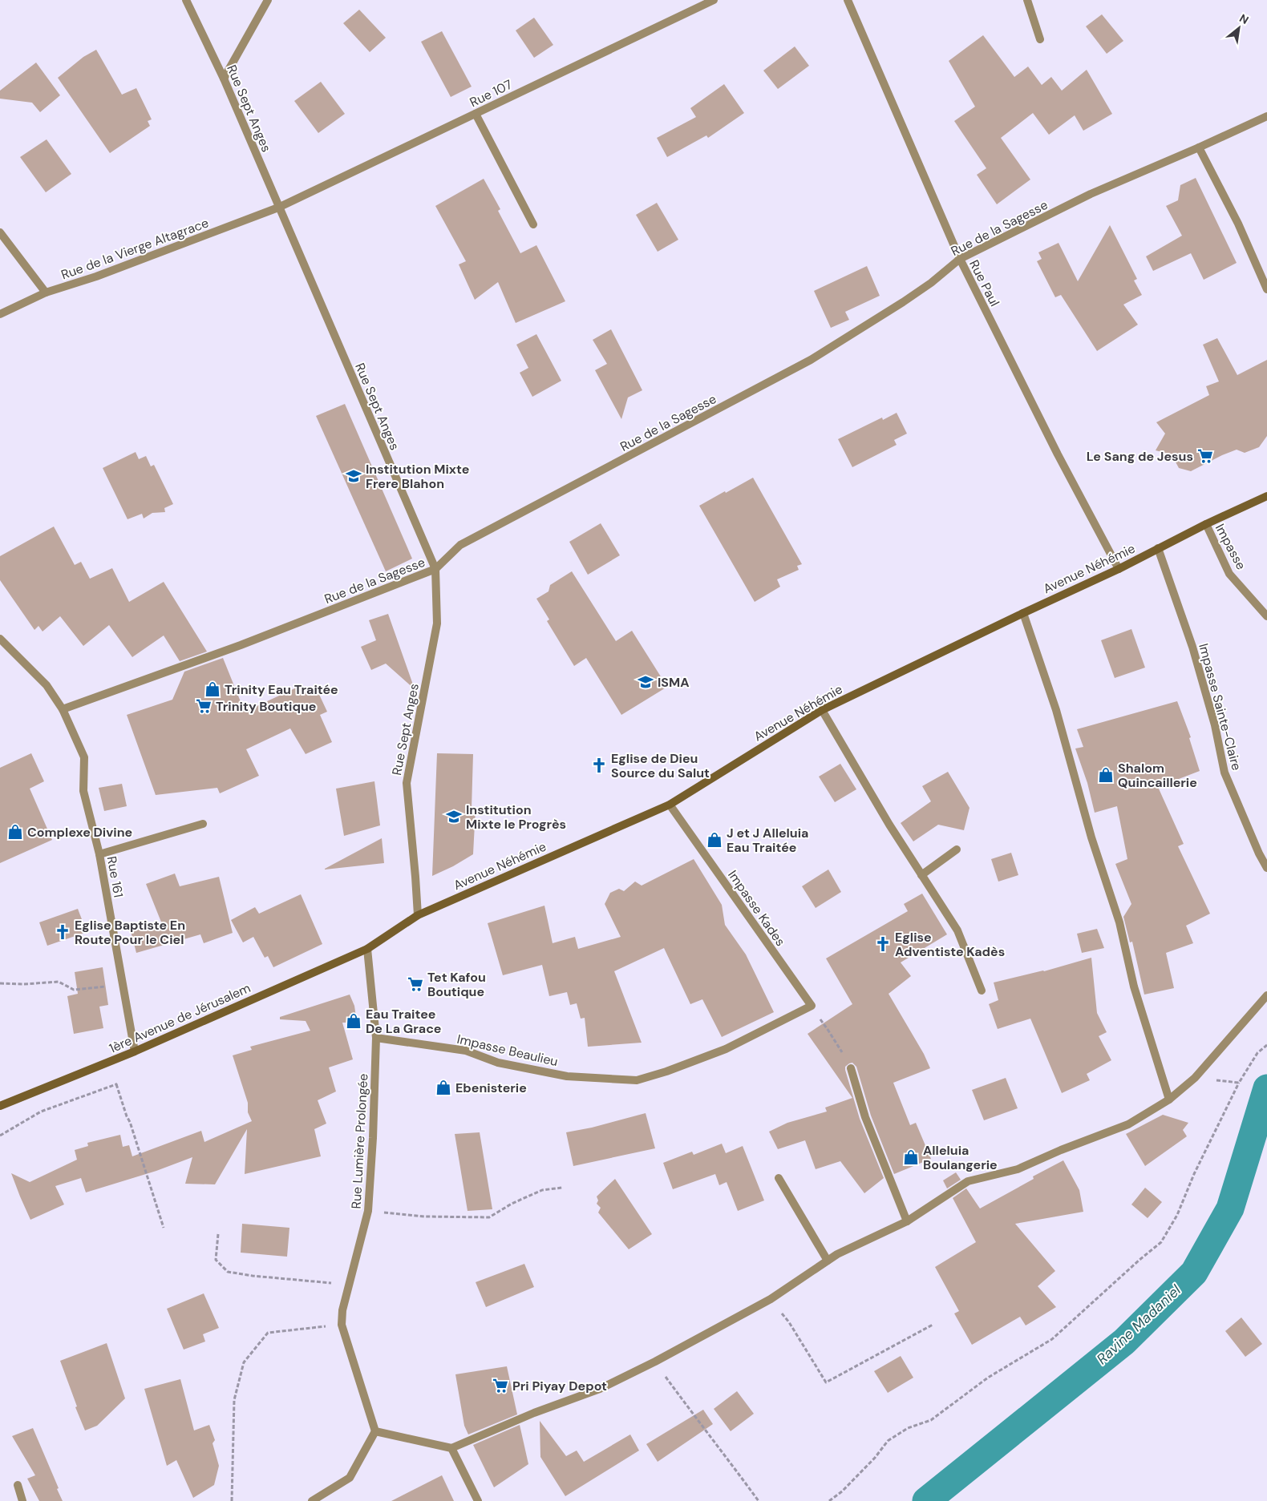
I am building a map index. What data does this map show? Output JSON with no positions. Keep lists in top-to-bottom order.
{
  "streets": {
    "street": [
      "Rue 107",
      "Rue Sept Anges",
      "Rue de la Sagesse",
      "Rue de la Vierge Altagrace",
      "Rue Paul",
      "Impasse",
      "Avenue Néhémie",
      "Impasse Sainte-Claire",
      "Rue 161",
      "Impasse Kades",
      "1ère Avenue de Jérusalem",
      "Impasse Beaulieu",
      "Rue Lumière Prolongée"
    ]
  },
  "crossings": [
    ["Rue 107", "Rue Sept Anges"],
    ["Rue 107", "Rue de la Vierge Altagrace"],
    ["Rue Sept Anges", "Rue de la Sagesse"],
    ["Rue Sept Anges", "Rue de la Vierge Altagrace"],
    ["Rue Sept Anges", "Avenue Néhémie"],
    ["Rue de la Sagesse", "Rue Paul"],
    ["Rue de la Sagesse", "Rue 161"],
    ["Rue Paul", "Avenue Néhémie"],
    ["Impasse", "Avenue Néhémie"],
    ["Avenue Néhémie", "Impasse Sainte-Claire"],
    ["Avenue Néhémie", "Impasse Kades"],
    ["Avenue Néhémie", "1ère Avenue de Jérusalem"],
    ["Avenue Néhémie", "Rue Lumière Prolongée"],
    ["Rue 161", "1ère Avenue de Jérusalem"],
    ["Impasse Kades", "Impasse Beaulieu"],
    ["1ère Avenue de Jérusalem", "Rue Lumière Prolongée"],
    ["Impasse Beaulieu", "Rue Lumière Prolongée"]
  ],
  "water": ["Ravine Madaniel"],
  "places": {
    "supermarket": [
      "Le Sang de Jesus",
      "Trinity Boutique",
      "Tet Kafou Boutique",
      "Pri Piyay Depot"
    ],
    "school or university": ["Institution Mixte Frere Blahon", "ISMA", "Institution Mixte le Progrès"],
    "shop": [
      "Trinity Eau Traitée",
      "Shalom Quincaillerie",
      "Complexe Divine",
      "J et J Alleluia Eau Traitée",
      "Eau Traitee De La Grace",
      "Ebenisterie",
      "Alleluia Boulangerie"
    ],
    "church": ["Eglise de Dieu Source du Salut", "Eglise Baptiste En Route Pour le Ciel", "Eglise Adventiste Kadès"]
  },
  "north": "top right"
}
